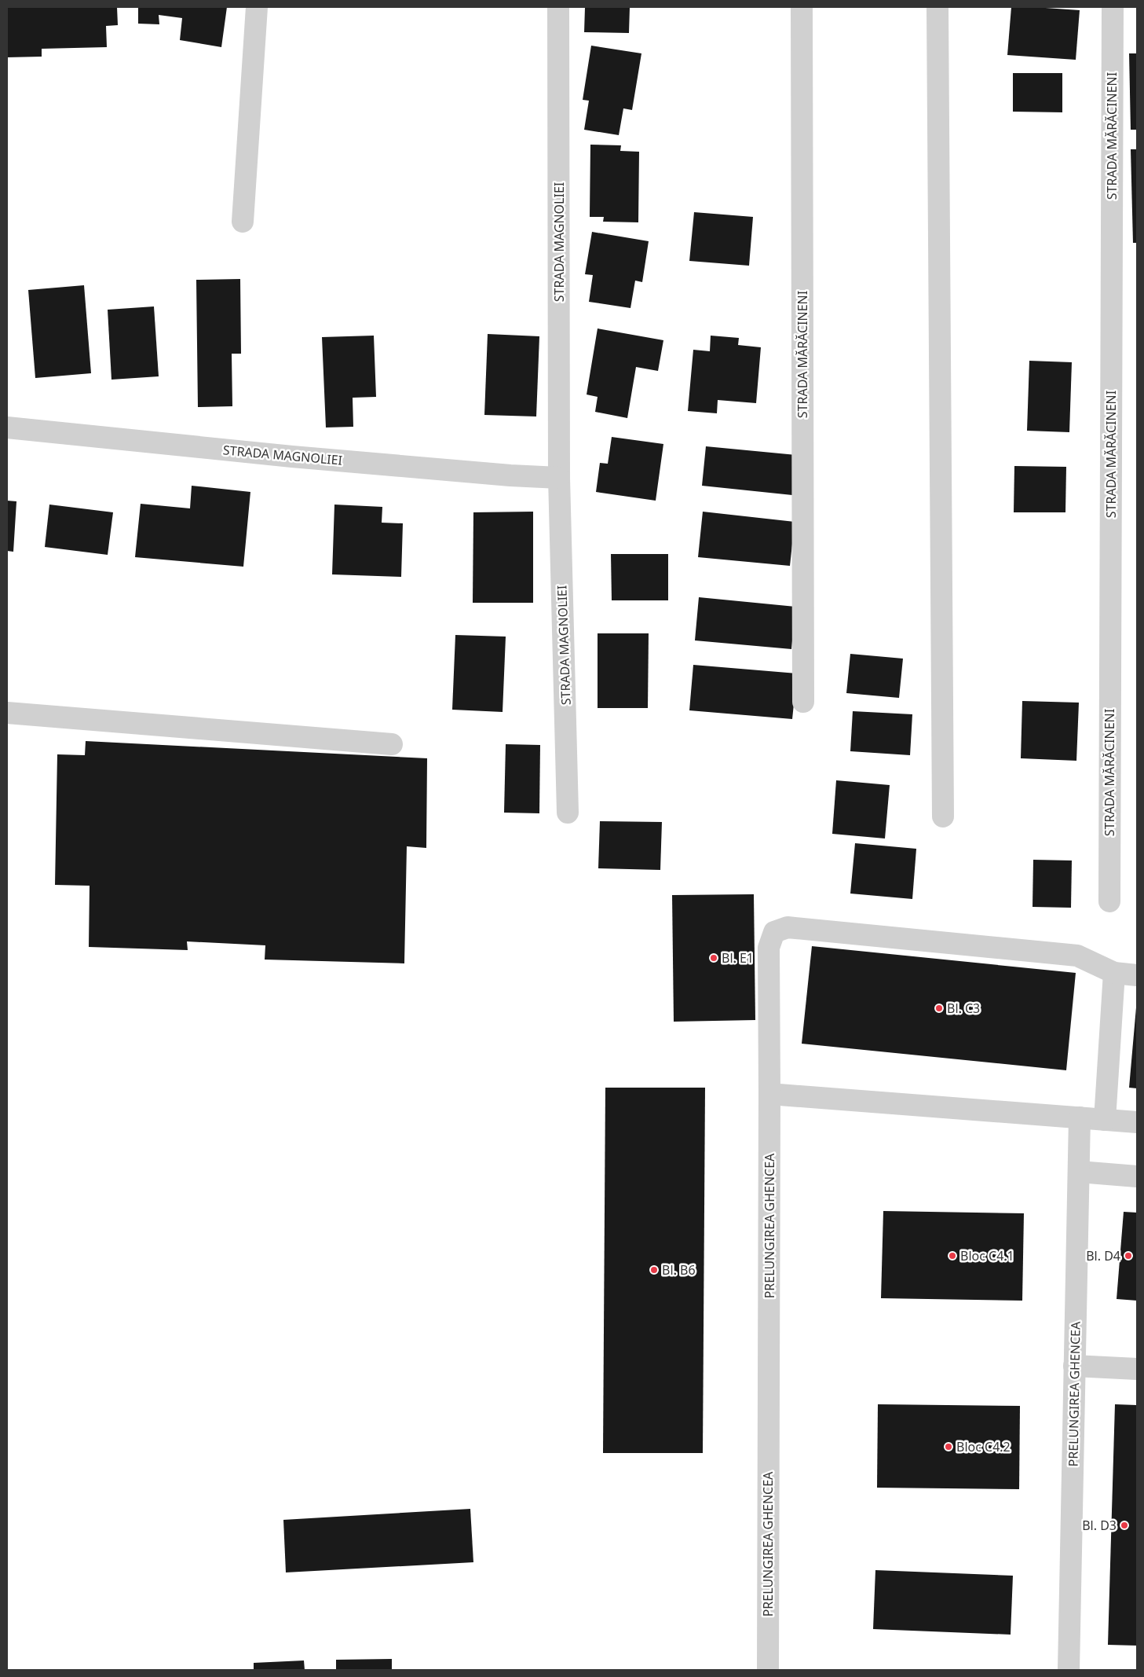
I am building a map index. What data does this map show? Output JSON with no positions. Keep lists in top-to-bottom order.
{
  "streets": {
    "street": ["STRADA MĂRĂCINENI", "STRADA MAGNOLIEI", "PRELUNGIREA GHENCEA"]
  },
  "places": [
    "Bl. E1",
    "Bl. C3",
    "Bloc C4.1",
    "Bl. D4",
    "Bl. B6",
    "Bloc C4.2",
    "Bl. D3"
  ]
}
